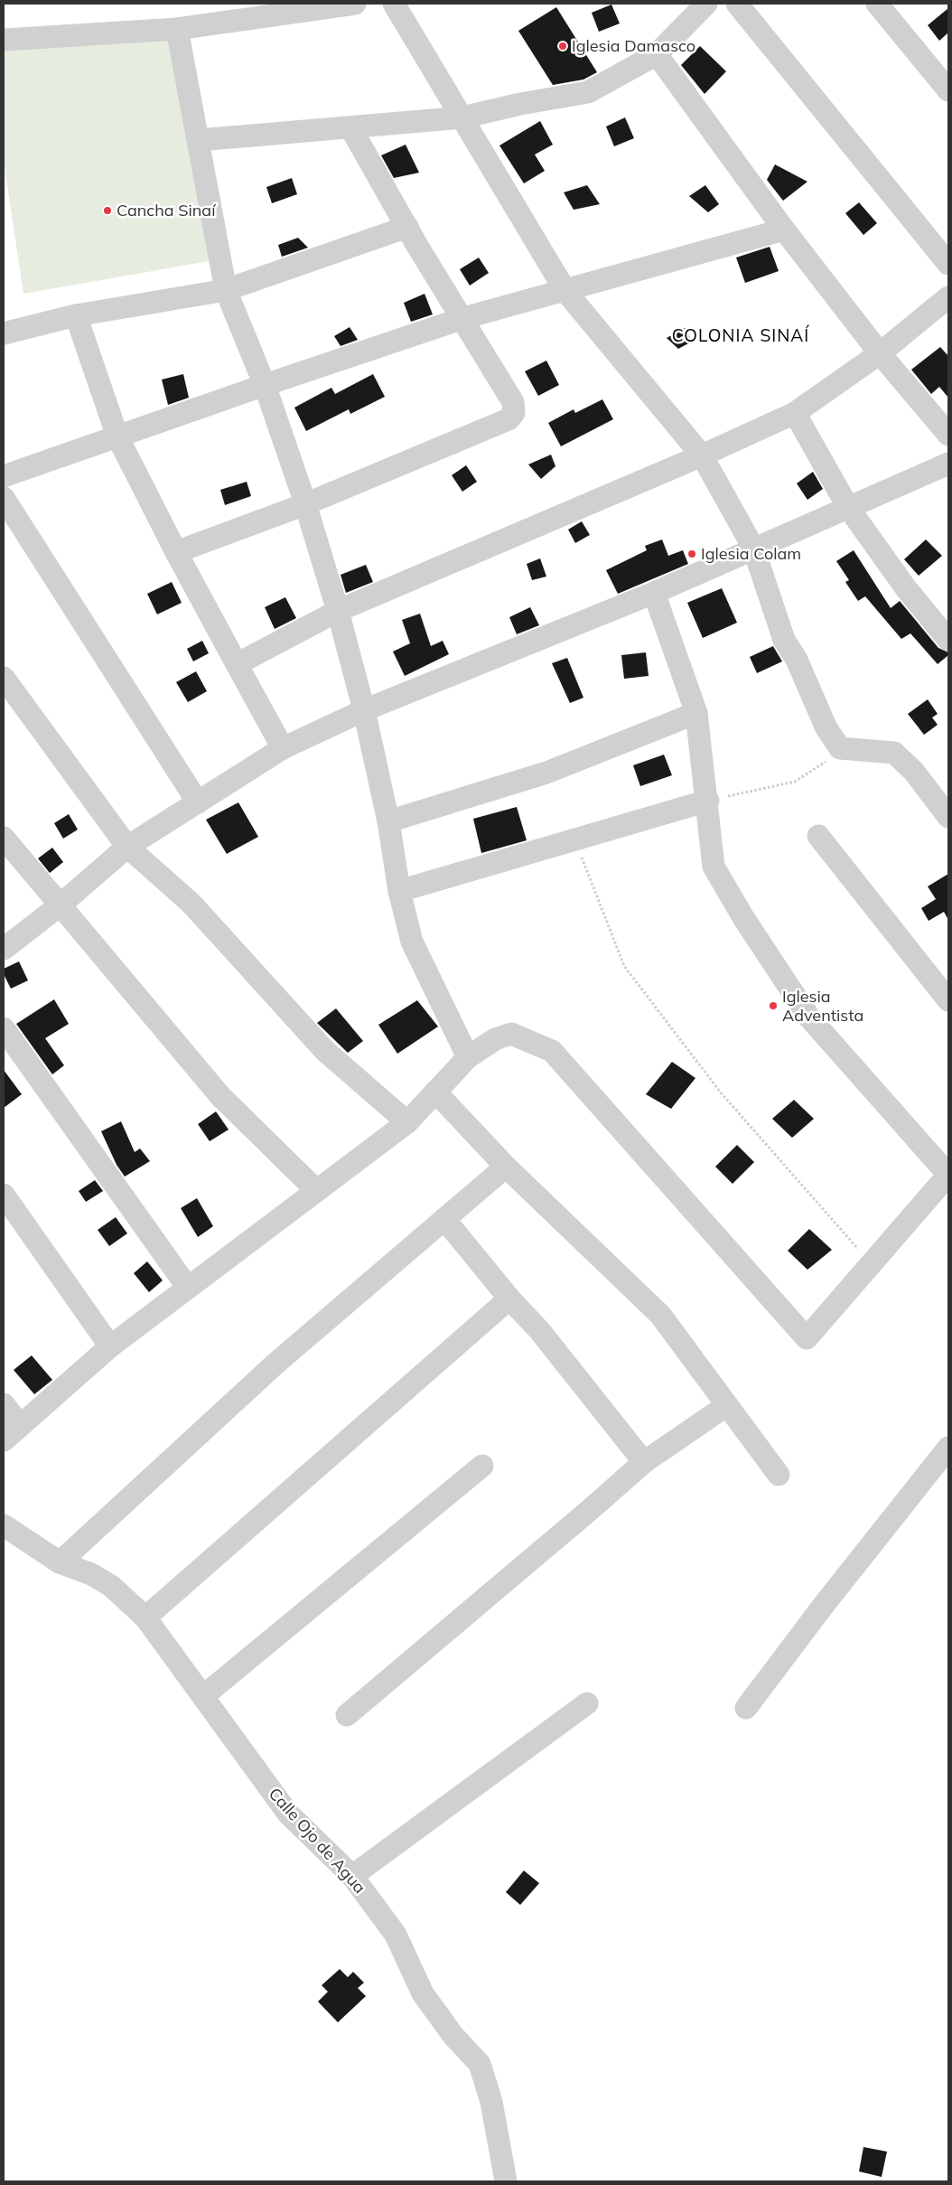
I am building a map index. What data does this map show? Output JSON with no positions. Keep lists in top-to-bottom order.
{
  "streets": {
    "street": ["Calle Ojo de Agua"]
  },
  "districts": ["COLONIA SINAÍ"],
  "places": [
    "Iglesia Damasco",
    "Cancha Sinaí",
    "Iglesia Colam",
    "Iglesia Adventista"
  ]
}
